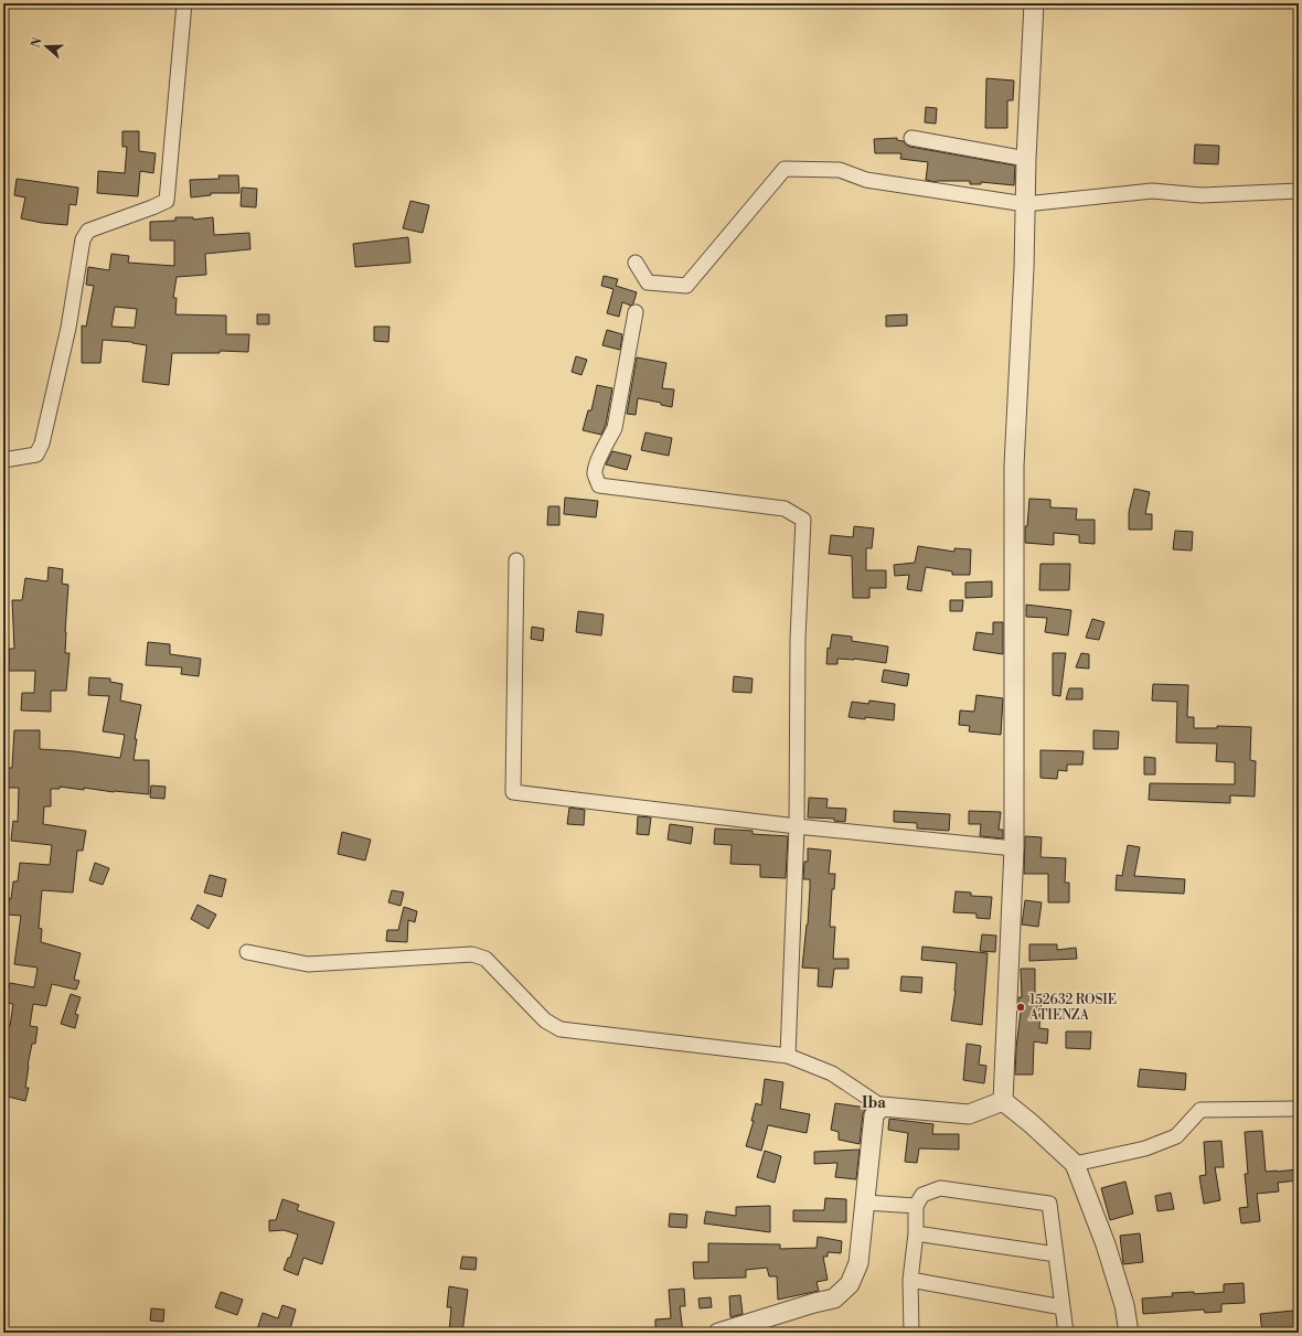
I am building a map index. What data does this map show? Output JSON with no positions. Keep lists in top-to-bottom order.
{
  "districts": ["Iba"],
  "places": ["152632 ROSIE ATIENZA"],
  "north": "left"
}
